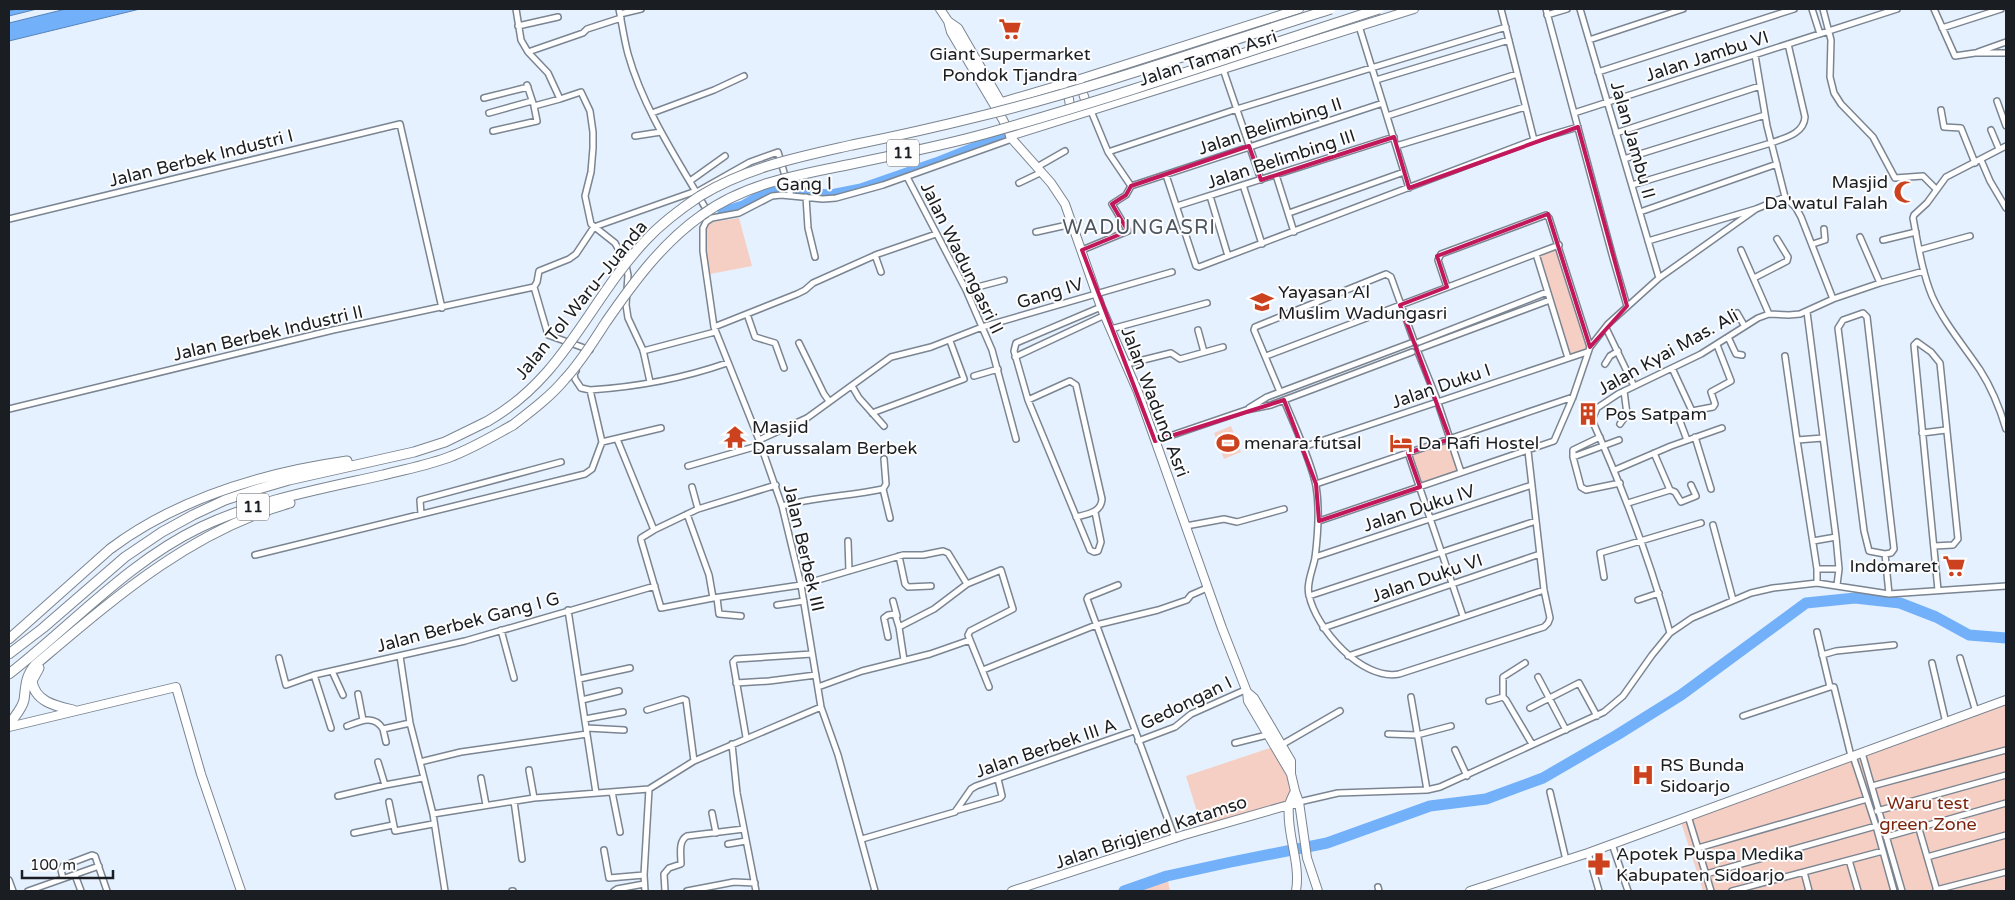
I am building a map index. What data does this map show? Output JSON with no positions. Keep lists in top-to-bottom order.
{
  "streets": {
    "highway": ["11", "Jalan Tol Waru–Juanda"],
    "main road": ["Jalan Taman Asri", "Jalan Wadung Asri", "Jalan Brigjend Katamso"],
    "street": [
      "Jalan Jambu VI",
      "Jalan Belimbing II",
      "Jalan Jambu II",
      "Jalan Berbek Industri I",
      "Jalan Belimbing III",
      "Gang I",
      "Jalan Wadungasri II",
      "Gang IV",
      "Jalan Berbek Industri II",
      "Jalan Kyai Mas. Ali",
      "Jalan Duku I",
      "Jalan Duku IV",
      "Jalan Berbek III",
      "Jalan Duku VI",
      "Jalan Berbek Gang I G",
      "Gedongan I",
      "Jalan Berbek III A"
    ]
  },
  "crossings": [
    ["Jalan Jambu VI", "Jalan Jambu II"],
    ["Jalan Taman Asri", "Gang I"],
    ["Jalan Taman Asri", "Jalan Wadung Asri"],
    ["Jalan Berbek Industri I", "Jalan Berbek Industri II"],
    ["Gang I", "Jalan Wadungasri II"],
    ["Gang I", "Jalan Wadung Asri"],
    ["Gang I", "Jalan Berbek III"],
    ["Jalan Wadungasri II", "Gang IV"],
    ["Gang IV", "Jalan Wadung Asri"],
    ["Gang IV", "Jalan Berbek III"],
    ["Jalan Wadung Asri", "Gedongan I"],
    ["Jalan Wadung Asri", "Jalan Brigjend Katamso"]
  ],
  "districts": ["WADUNGASRI"],
  "parks": ["Waru test green Zone"],
  "places": {
    "supermarket": ["Giant Supermarket Pondok Tjandra", "Indomaret"],
    "mosque": ["Masjid Da'watul Falah"],
    "school or university": ["Yayasan Al Muslim Wadungasri"],
    "building": ["Pos Satpam"],
    "temple": ["Masjid Darussalam Berbek"],
    "sports": ["menara futsal"],
    "hotel": ["Da Rafi Hostel"],
    "hospital": ["RS Bunda Sidoarjo"],
    "pharmacy": ["Apotek Puspa Medika Kabupaten Sidoarjo"]
  },
  "scale_bar": "100 m"
}
